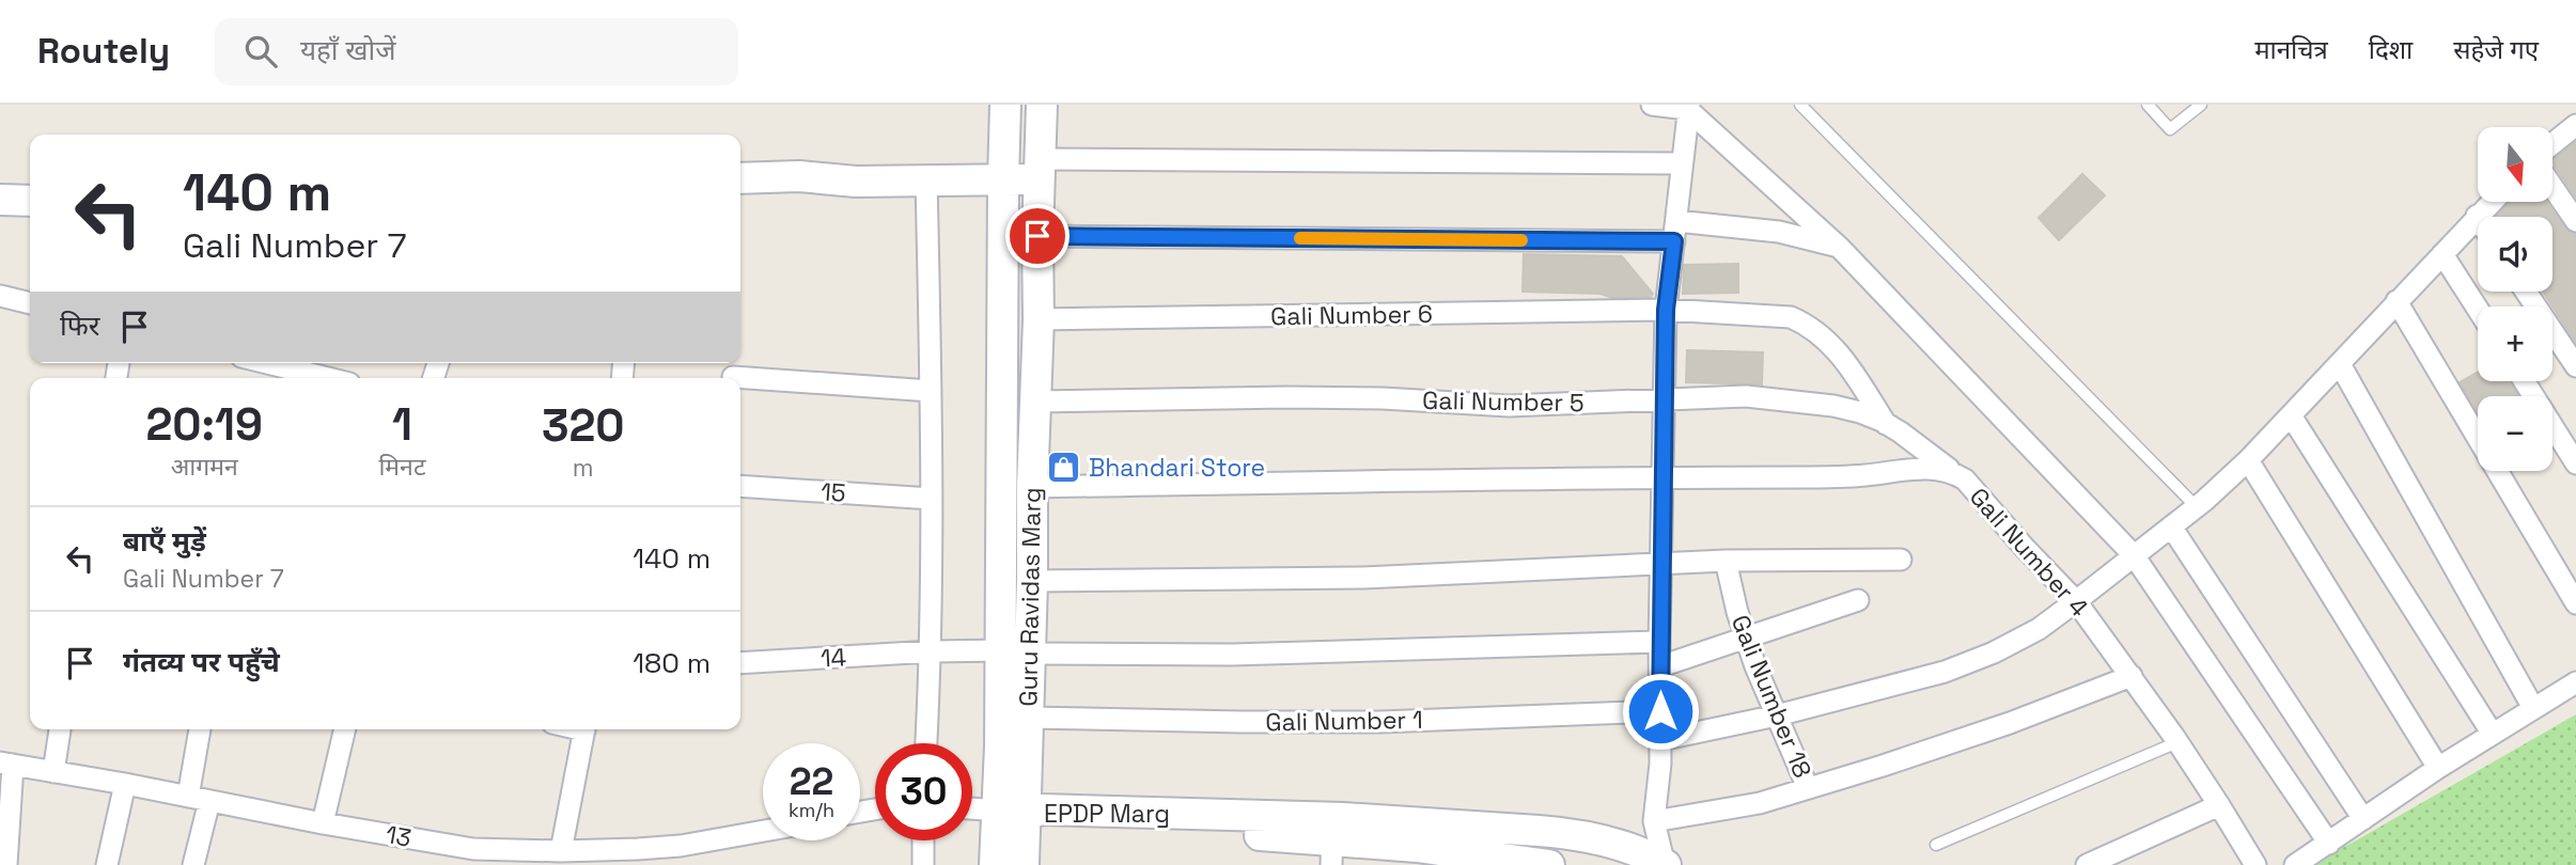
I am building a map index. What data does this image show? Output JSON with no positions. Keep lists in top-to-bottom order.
{
  "streets": {
    "main road": ["Guru Ravidas Marg", "EPDP Marg"],
    "street": [
      "Gali Number 6",
      "Gali Number 5",
      "15",
      "Gali Number 4",
      "14",
      "Gali Number 18",
      "Gali Number 1",
      "13"
    ]
  },
  "crossings": [
    ["Gali Number 6", "Gali Number 5"],
    ["Gali Number 6", "Guru Ravidas Marg"],
    ["Gali Number 5", "Gali Number 4"],
    ["Gali Number 5", "Guru Ravidas Marg"],
    ["Gali Number 4", "Guru Ravidas Marg"],
    ["Guru Ravidas Marg", "14"],
    ["Guru Ravidas Marg", "Gali Number 1"],
    ["Guru Ravidas Marg", "EPDP Marg"]
  ],
  "places": {
    "shop": ["Bhandari Store"]
  },
  "north": "bottom",
  "page": {
    "header": "Routely",
    "search": "यहाँ खोजें",
    "nav": ["मानचित्र", "दिशा", "सहेजे गए"],
    "map_buttons": ["+", "−"],
    "turn": ["140 m", "Gali Number 7"],
    "then": "फिर",
    "eta": [
      "20:19",
      "आगमन",
      "1",
      "मिनट",
      "320",
      "m"
    ],
    "list": [
      {
        "name": "बाएँ मुड़ें",
        "note": "Gali Number 7",
        "value": "140 m"
      },
      {
        "name": "गंतव्य पर पहुँचे",
        "value": "180 m"
      }
    ],
    "speed": "22 km/h",
    "limit": "30"
  }
}
